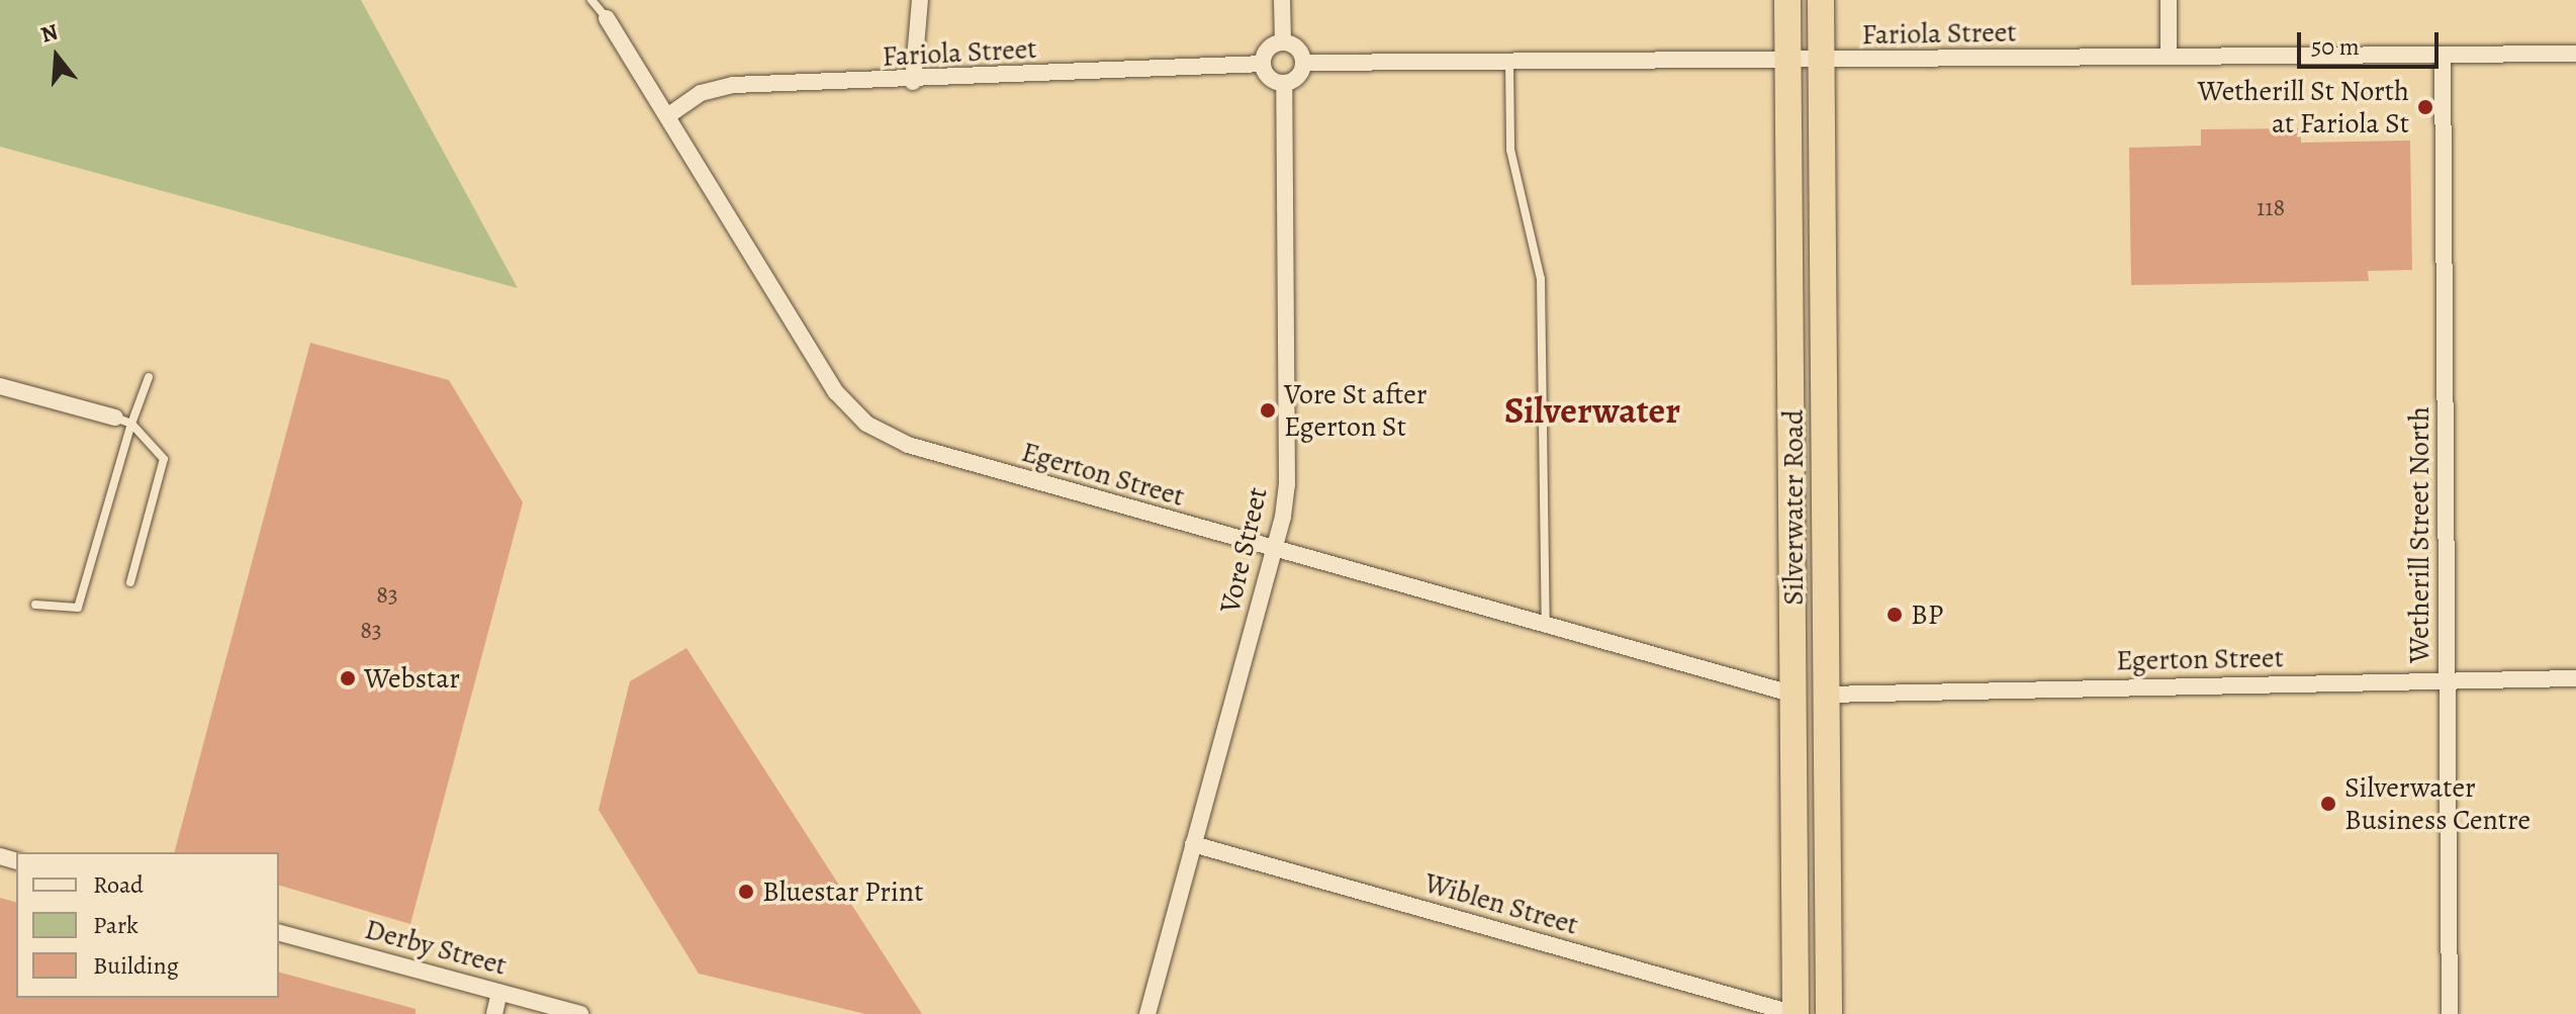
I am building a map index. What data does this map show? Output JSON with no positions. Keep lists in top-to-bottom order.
{
  "streets": {
    "highway": ["Silverwater Road"],
    "street": [
      "Fariola Street",
      "Egerton Street",
      "Wetherill Street North",
      "Vore Street",
      "Wiblen Street",
      "Derby Street"
    ]
  },
  "crossings": [
    ["Fariola Street", "Egerton Street"],
    ["Fariola Street", "Silverwater Road"],
    ["Fariola Street", "Wetherill Street North"],
    ["Fariola Street", "Vore Street"],
    ["Egerton Street", "Silverwater Road"],
    ["Egerton Street", "Wetherill Street North"],
    ["Egerton Street", "Vore Street"],
    ["Silverwater Road", "Wiblen Street"],
    ["Vore Street", "Wiblen Street"]
  ],
  "districts": ["Silverwater"],
  "places": [
    "Wetherill St North at Fariola St",
    "Vore St after Egerton St",
    "BP",
    "Webstar",
    "Silverwater Business Centre",
    "Bluestar Print"
  ],
  "house_numbers": ["118", "83", "83"],
  "legend": ["Road", "Park", "Building"],
  "scale_bar": "50 m",
  "north": "top"
}
